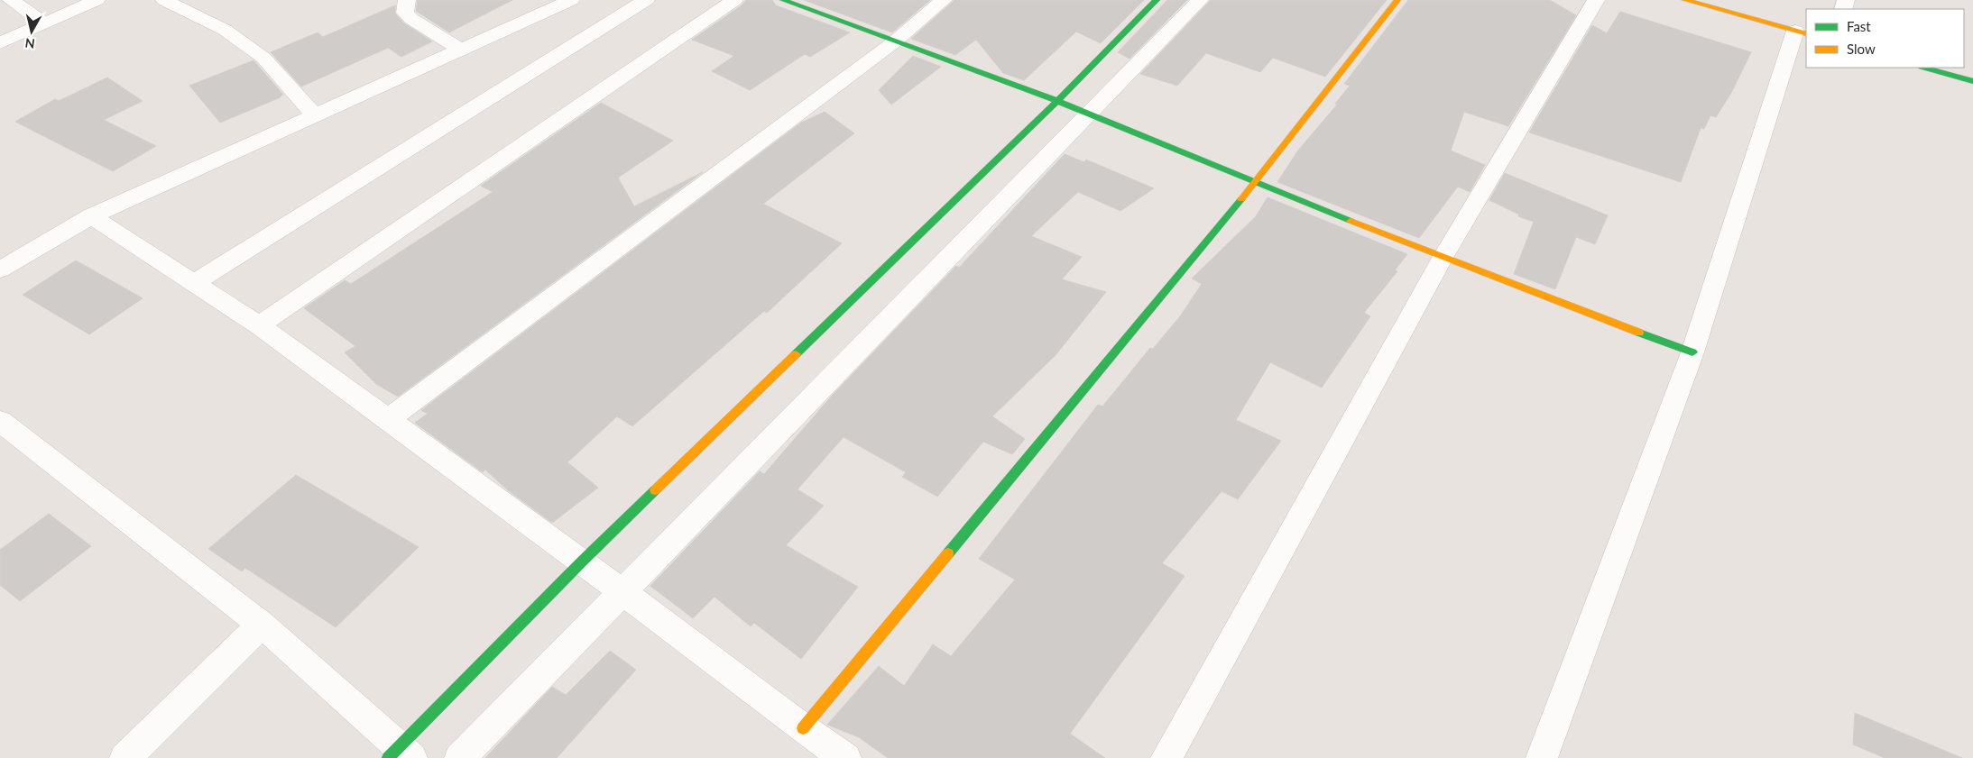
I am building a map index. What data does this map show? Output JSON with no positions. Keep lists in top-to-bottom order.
{
  "legend": ["Fast", "Slow"],
  "north": "bottom"
}
